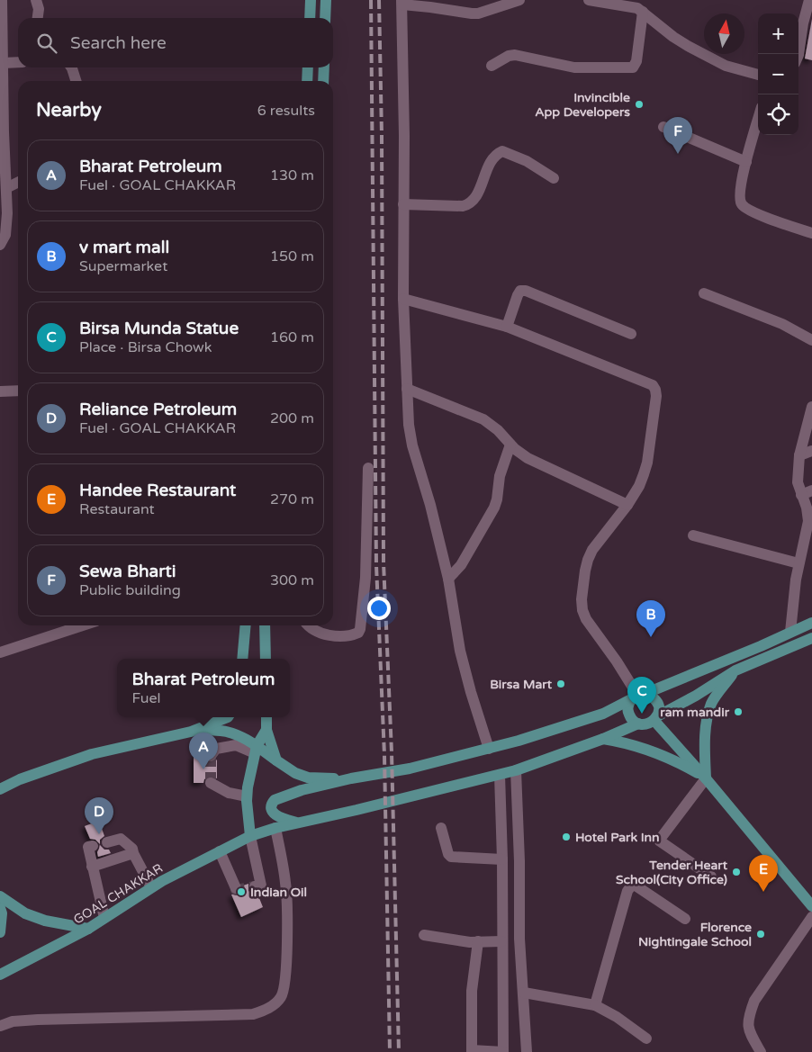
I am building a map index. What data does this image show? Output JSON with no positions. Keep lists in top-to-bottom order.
{
  "streets": {
    "main road": ["GOAL CHAKKAR"]
  },
  "places": [
    "Invincible App Developers",
    "Birsa Mart",
    "ram mandir",
    "Hotel Park Inn",
    "Tender Heart School(City Office)",
    "Indian Oil",
    "Florence Nightingale School"
  ],
  "north": "top",
  "page": {
    "map_buttons": ["+", "−"],
    "search": "Search here",
    "heading": ["Nearby", "6 results"],
    "pins": [
      "F",
      "B",
      "C",
      "A",
      "D",
      "E"
    ],
    "list": [
      {
        "mark": "A",
        "name": "Bharat Petroleum",
        "note": "Fuel · GOAL CHAKKAR",
        "value": "130 m"
      },
      {
        "mark": "B",
        "name": "v mart mall",
        "note": "Supermarket",
        "value": "150 m"
      },
      {
        "mark": "C",
        "name": "Birsa Munda Statue",
        "note": "Place · Birsa Chowk",
        "value": "160 m"
      },
      {
        "mark": "D",
        "name": "Reliance Petroleum",
        "note": "Fuel · GOAL CHAKKAR",
        "value": "200 m"
      },
      {
        "mark": "E",
        "name": "Handee Restaurant",
        "note": "Restaurant",
        "value": "270 m"
      },
      {
        "mark": "F",
        "name": "Sewa Bharti",
        "note": "Public building",
        "value": "300 m"
      }
    ],
    "popup": ["Bharat Petroleum", "Fuel"]
  }
}
